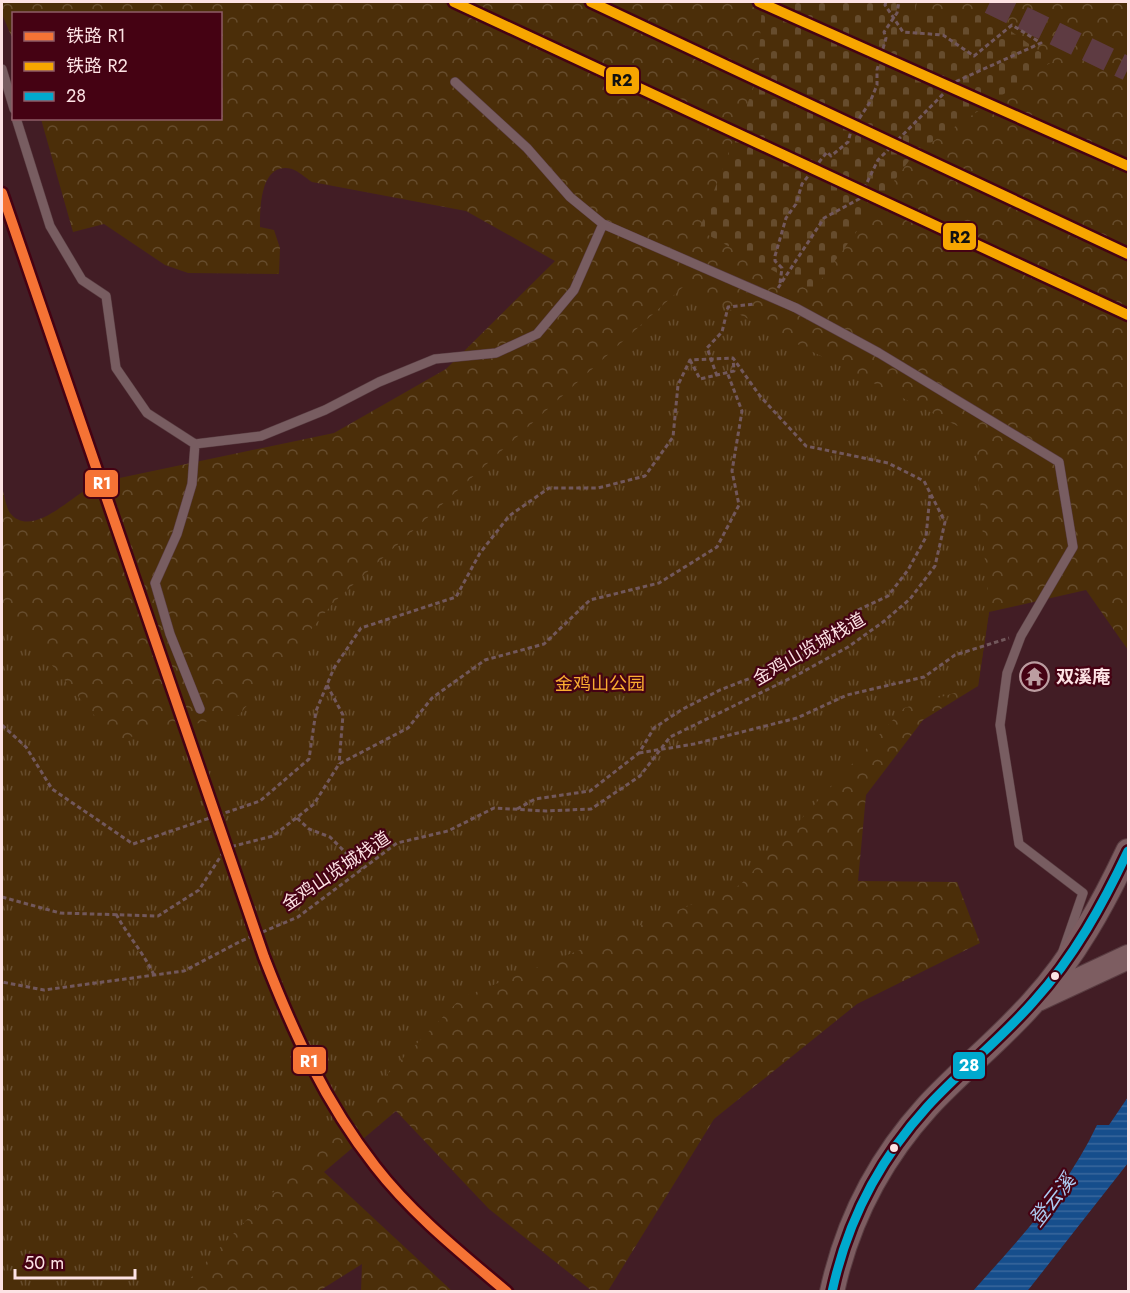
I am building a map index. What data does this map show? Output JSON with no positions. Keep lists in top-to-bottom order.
{
  "streets": {
    "path": ["金鸡山览城栈道"]
  },
  "water": ["登云溪"],
  "parks": ["金鸡山公园"],
  "places": {
    "temple": ["双溪庵"]
  },
  "lines": ["rail line R2", "rail line R1", "transit line 28"],
  "legend": ["铁路 R1", "铁路 R2", "28"],
  "scale_bar": "50 m"
}
